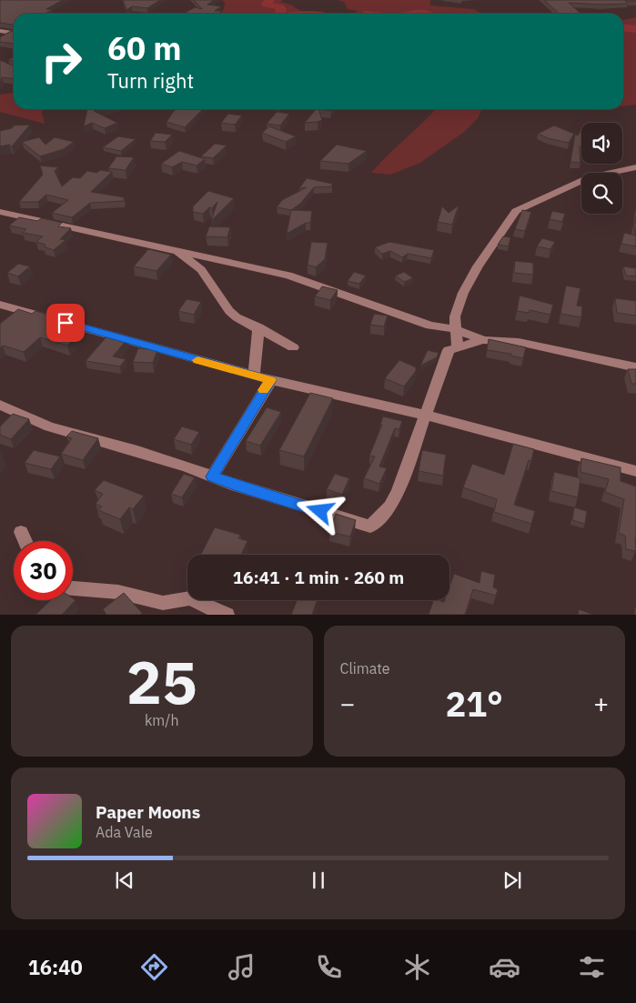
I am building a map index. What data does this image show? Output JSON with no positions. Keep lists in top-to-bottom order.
{
  "page": {
    "turn": ["60 m", "Turn right"],
    "limit": "30",
    "trip": "16:41 · 1 min · 260 m",
    "tile": [
      ["25", "km/h"],
      "Climate"
    ],
    "heat": ["−", "21°", "+"],
    "song": ["Paper Moons", "Ada Vale"],
    "tabs": "16:40"
  }
}
